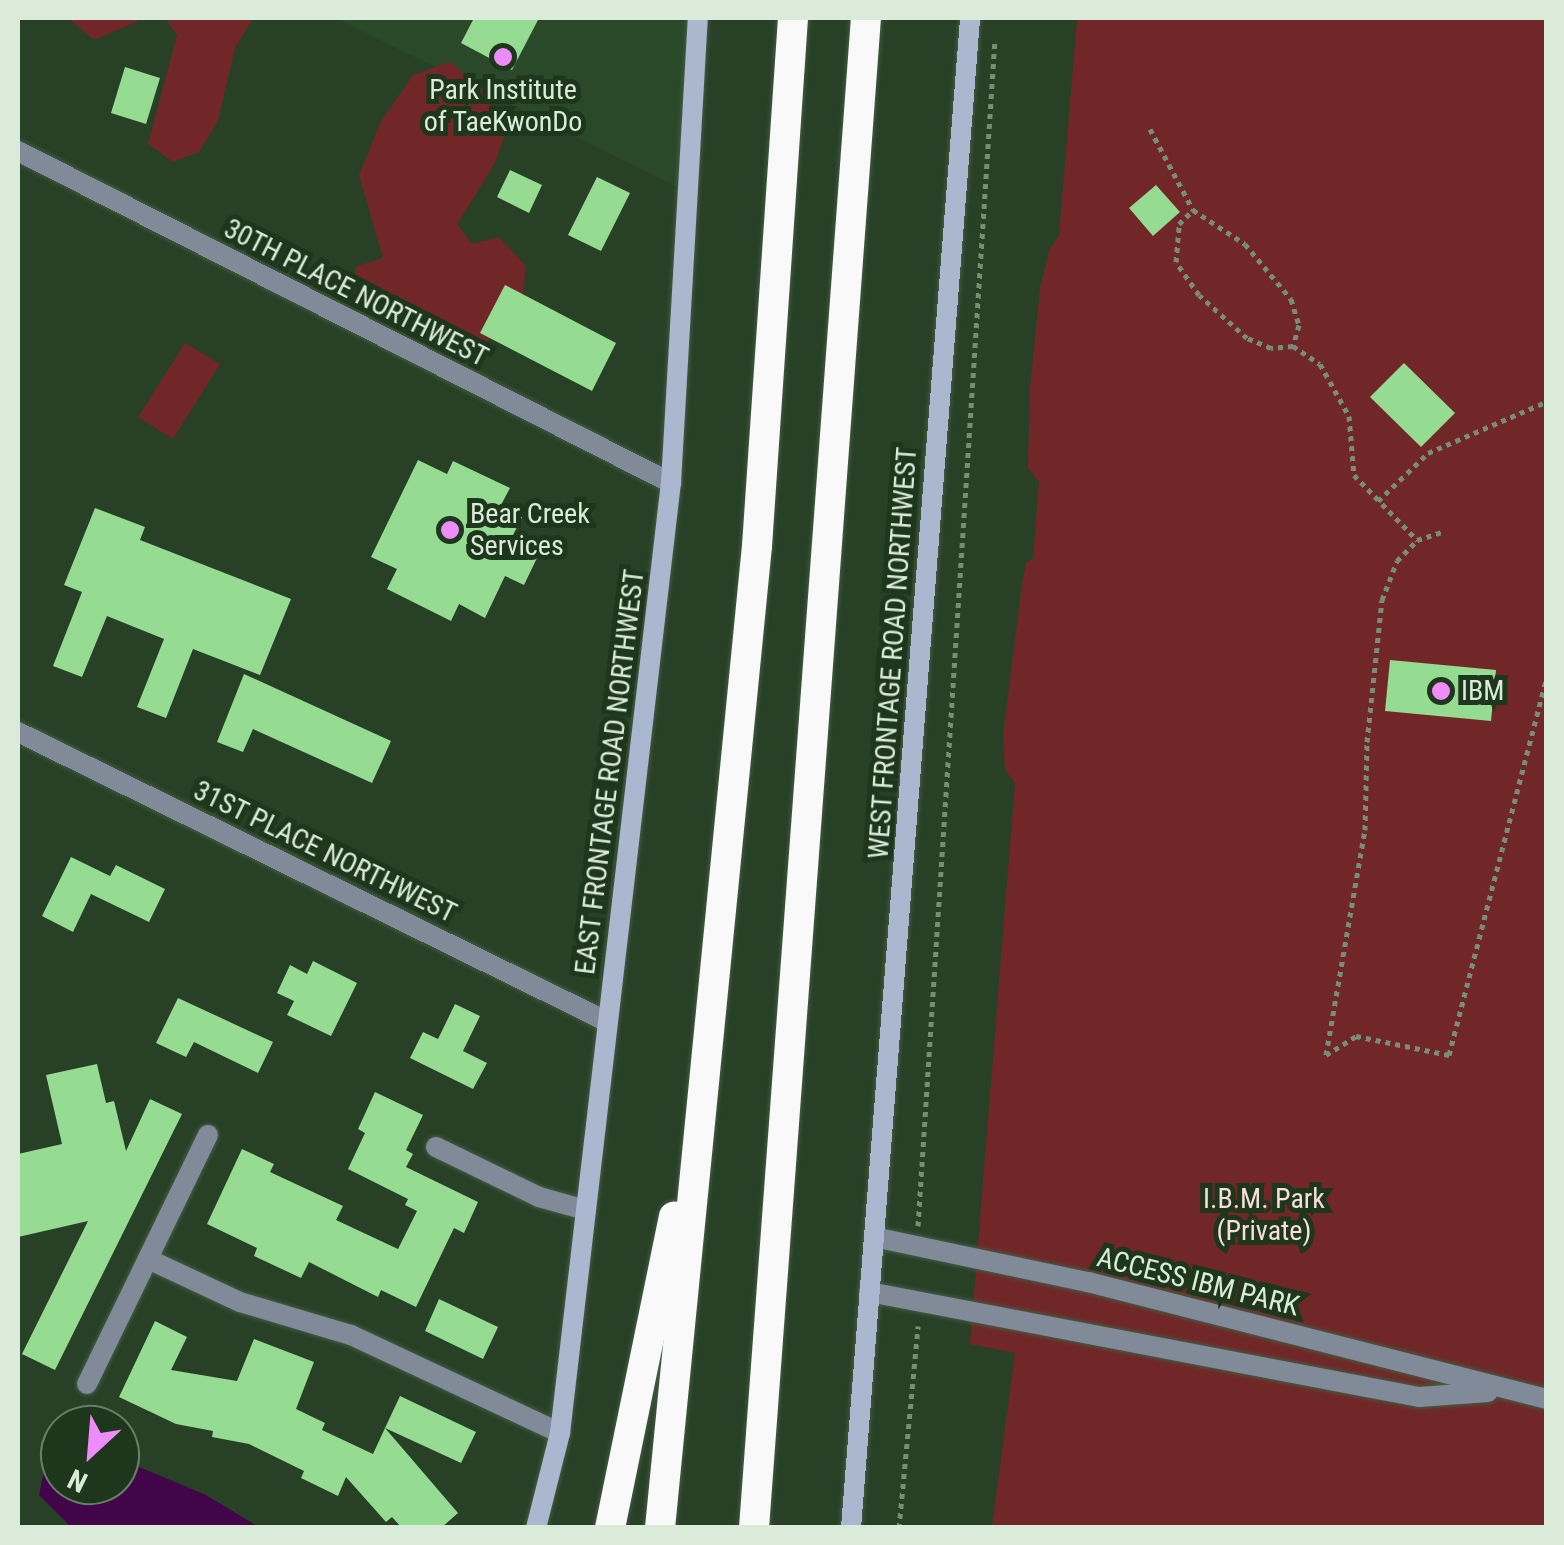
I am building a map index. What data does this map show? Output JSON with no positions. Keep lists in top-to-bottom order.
{
  "streets": {
    "street": [
      "30TH PLACE NORTHWEST",
      "WEST FRONTAGE ROAD NORTHWEST",
      "EAST FRONTAGE ROAD NORTHWEST",
      "31ST PLACE NORTHWEST",
      "ACCESS IBM PARK"
    ]
  },
  "crossings": [
    ["30TH PLACE NORTHWEST", "EAST FRONTAGE ROAD NORTHWEST"],
    ["WEST FRONTAGE ROAD NORTHWEST", "ACCESS IBM PARK"],
    ["EAST FRONTAGE ROAD NORTHWEST", "31ST PLACE NORTHWEST"]
  ],
  "parks": ["I.B.M. Park (Private)"],
  "places": ["Park Institute of TaeKwonDo", "Bear Creek Services", "IBM"],
  "north": "bottom left"
}
